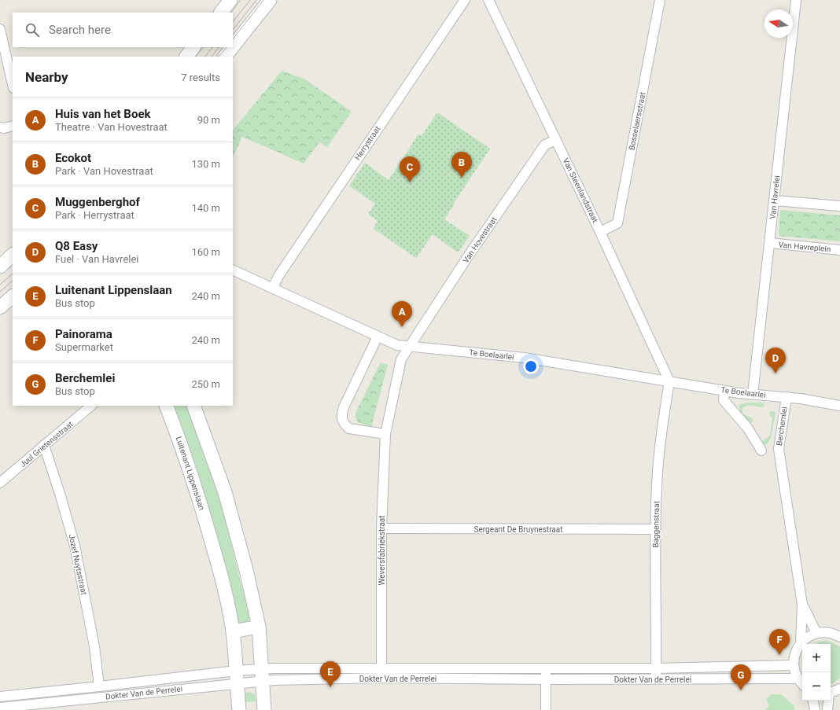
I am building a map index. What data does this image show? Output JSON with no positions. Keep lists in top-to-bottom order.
{
  "streets": {
    "main road": ["Luitenant Lippenslaan"],
    "street": [
      "Bosselaersstraat",
      "Herrystraat",
      "Van Steenlandstraat",
      "Van Havrelei",
      "Van Hovestraat",
      "Van Havreplein",
      "Te Boelaarlei",
      "Berchemlei",
      "Juul Grietensstraat",
      "Baggenstraat",
      "Sergeant De Bruynestraat",
      "Weversfabriekstraat",
      "Jozef Nuytsstraat",
      "Dokter Van de Perrelei"
    ]
  },
  "crossings": [
    ["Bosselaersstraat", "Van Steenlandstraat"],
    ["Herrystraat", "Te Boelaarlei"],
    ["Van Steenlandstraat", "Van Hovestraat"],
    ["Van Steenlandstraat", "Te Boelaarlei"],
    ["Van Steenlandstraat", "Baggenstraat"],
    ["Van Havrelei", "Van Havreplein"],
    ["Van Havrelei", "Te Boelaarlei"],
    ["Van Hovestraat", "Te Boelaarlei"],
    ["Van Hovestraat", "Weversfabriekstraat"],
    ["Te Boelaarlei", "Berchemlei"],
    ["Te Boelaarlei", "Baggenstraat"],
    ["Berchemlei", "Dokter Van de Perrelei"],
    ["Juul Grietensstraat", "Jozef Nuytsstraat"],
    ["Luitenant Lippenslaan", "Dokter Van de Perrelei"],
    ["Baggenstraat", "Sergeant De Bruynestraat"],
    ["Baggenstraat", "Dokter Van de Perrelei"],
    ["Sergeant De Bruynestraat", "Weversfabriekstraat"],
    ["Weversfabriekstraat", "Dokter Van de Perrelei"],
    ["Jozef Nuytsstraat", "Dokter Van de Perrelei"]
  ],
  "north": "left",
  "page": {
    "search": "Search here",
    "heading": ["Nearby", "7 results"],
    "list": [
      {
        "mark": "A",
        "name": "Huis van het Boek",
        "note": "Theatre · Van Hovestraat",
        "value": "90 m"
      },
      {
        "mark": "B",
        "name": "Ecokot",
        "note": "Park · Van Hovestraat",
        "value": "130 m"
      },
      {
        "mark": "C",
        "name": "Muggenberghof",
        "note": "Park · Herrystraat",
        "value": "140 m"
      },
      {
        "mark": "D",
        "name": "Q8 Easy",
        "note": "Fuel · Van Havrelei",
        "value": "160 m"
      },
      {
        "mark": "E",
        "name": "Luitenant Lippenslaan",
        "note": "Bus stop",
        "value": "240 m"
      },
      {
        "mark": "F",
        "name": "Painorama",
        "note": "Supermarket",
        "value": "240 m"
      },
      {
        "mark": "G",
        "name": "Berchemlei",
        "note": "Bus stop",
        "value": "250 m"
      }
    ],
    "pins": [
      "B",
      "C",
      "A",
      "D",
      "F",
      "E",
      "G"
    ],
    "map_buttons": ["+", "−"]
  }
}
